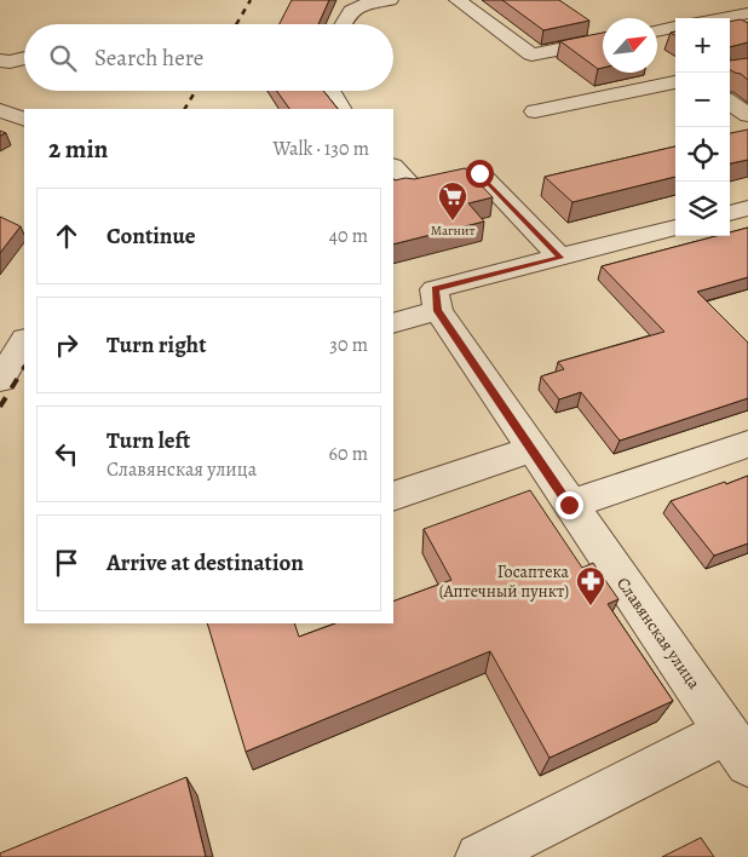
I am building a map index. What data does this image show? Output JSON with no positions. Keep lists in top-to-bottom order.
{
  "streets": {
    "street": ["Славянская улица"]
  },
  "places": {
    "supermarket": ["Магнит"],
    "pharmacy": ["Госаптека (Аптечный пункт)"]
  },
  "north": "top right",
  "page": {
    "map_buttons": ["+", "−"],
    "search": "Search here",
    "heading": ["2 min", "Walk · 130 m"],
    "list": [
      ["Continue", "40 m"],
      ["Turn right", "30 m"],
      ["Turn left", "Славянская улица", "60 m"],
      "Arrive at destination"
    ]
  }
}
